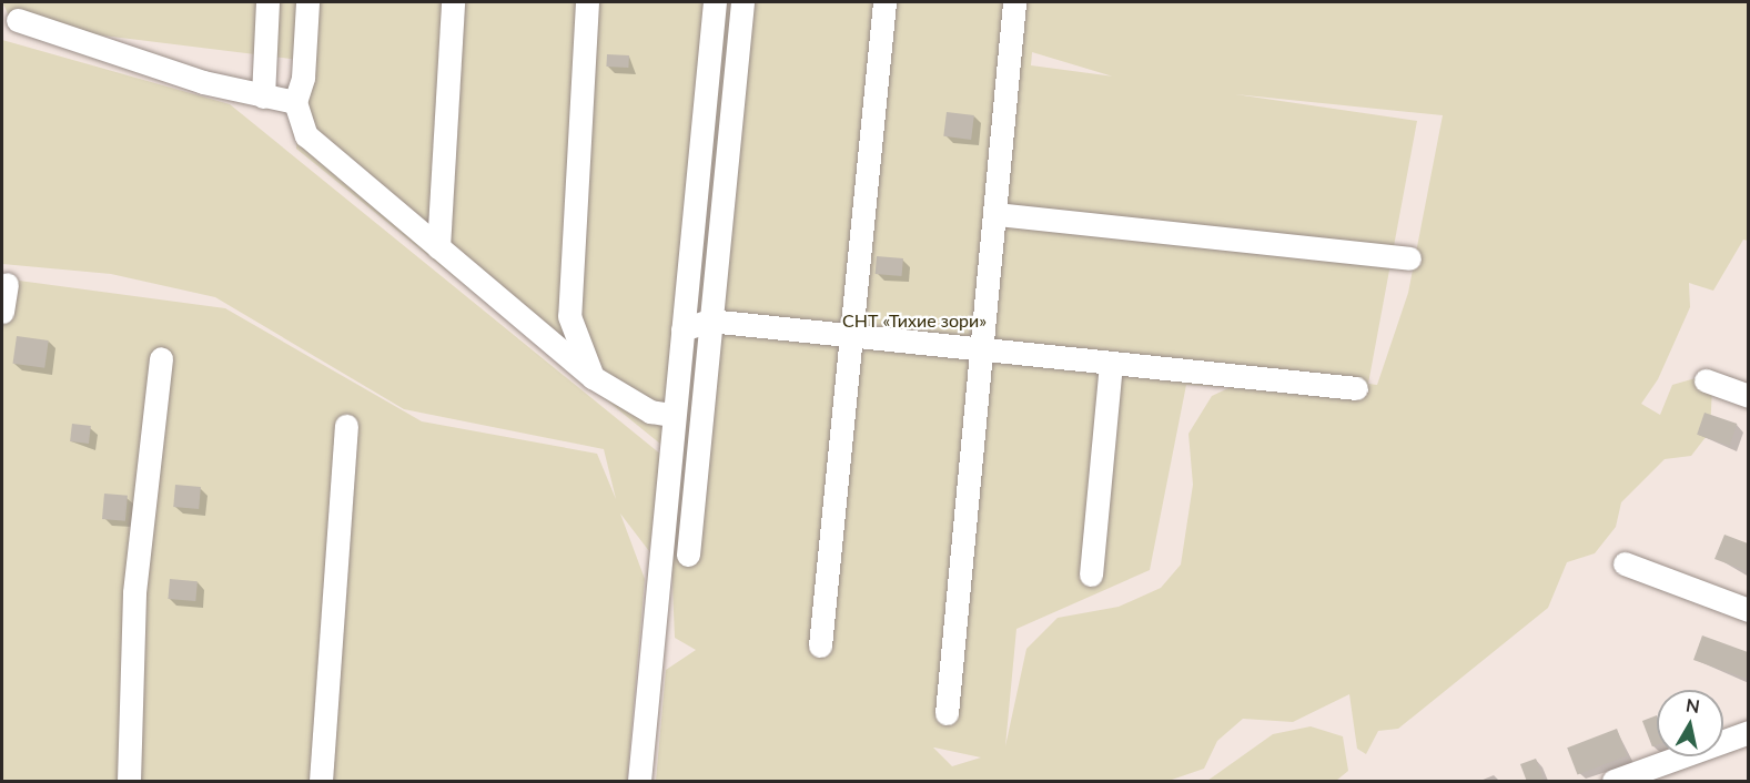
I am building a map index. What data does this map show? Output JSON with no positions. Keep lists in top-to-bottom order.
{
  "parks": ["СНТ «Тихие зори»"],
  "north": "top"
}
